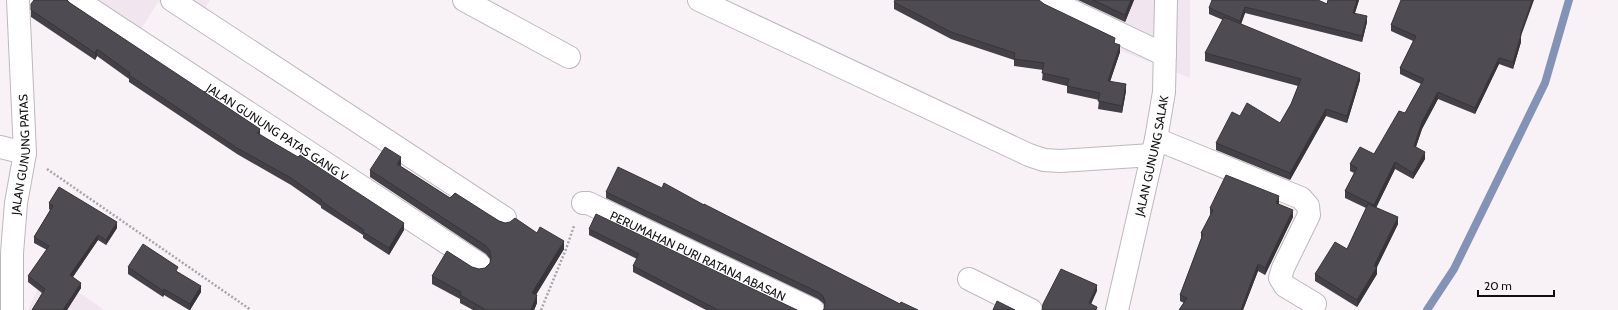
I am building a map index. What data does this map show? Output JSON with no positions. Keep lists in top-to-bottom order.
{
  "streets": {
    "street": [
      "JALAN GUNUNG PATAS GANG V",
      "JALAN GUNUNG PATAS",
      "JALAN GUNUNG SALAK",
      "PERUMAHAN PURI RATANA ABASAN"
    ]
  },
  "scale_bar": "20 m"
}
